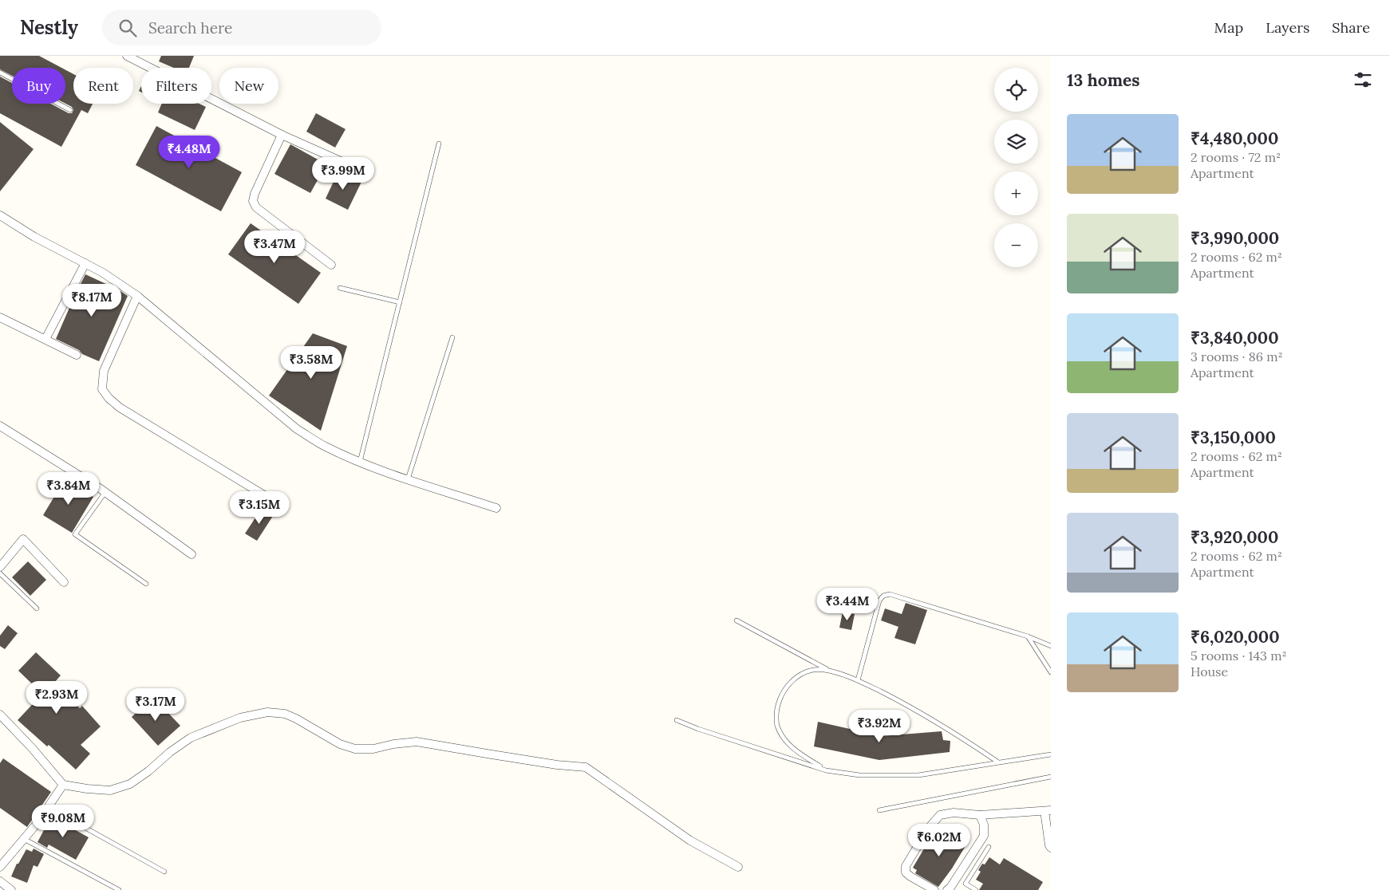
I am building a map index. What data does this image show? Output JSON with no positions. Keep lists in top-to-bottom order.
{
  "page": {
    "header": "Nestly",
    "search": "Search here",
    "nav": ["Map", "Layers", "Share"],
    "heading": "13 homes",
    "map_buttons": ["+", "−"],
    "chip": [
      "Buy",
      "Rent",
      "Filters",
      "New"
    ],
    "list": [
      {
        "name": "₹4,480,000",
        "note": "2 rooms · 72 m² · Apartment"
      },
      {
        "name": "₹3,990,000",
        "note": "2 rooms · 62 m² · Apartment"
      },
      {
        "name": "₹3,840,000",
        "note": "3 rooms · 86 m² · Apartment"
      },
      {
        "name": "₹3,150,000",
        "note": "2 rooms · 62 m² · Apartment"
      },
      {
        "name": "₹3,920,000",
        "note": "2 rooms · 62 m² · Apartment"
      },
      {
        "name": "₹6,020,000",
        "note": "5 rooms · 143 m² · House"
      }
    ],
    "price": [
      "₹4.48M",
      "₹3.99M",
      "₹3.47M",
      "₹8.17M",
      "₹3.58M",
      "₹3.84M",
      "₹3.15M",
      "₹3.44M",
      "₹2.93M",
      "₹3.17M",
      "₹3.92M",
      "₹9.08M",
      "₹6.02M"
    ]
  }
}
